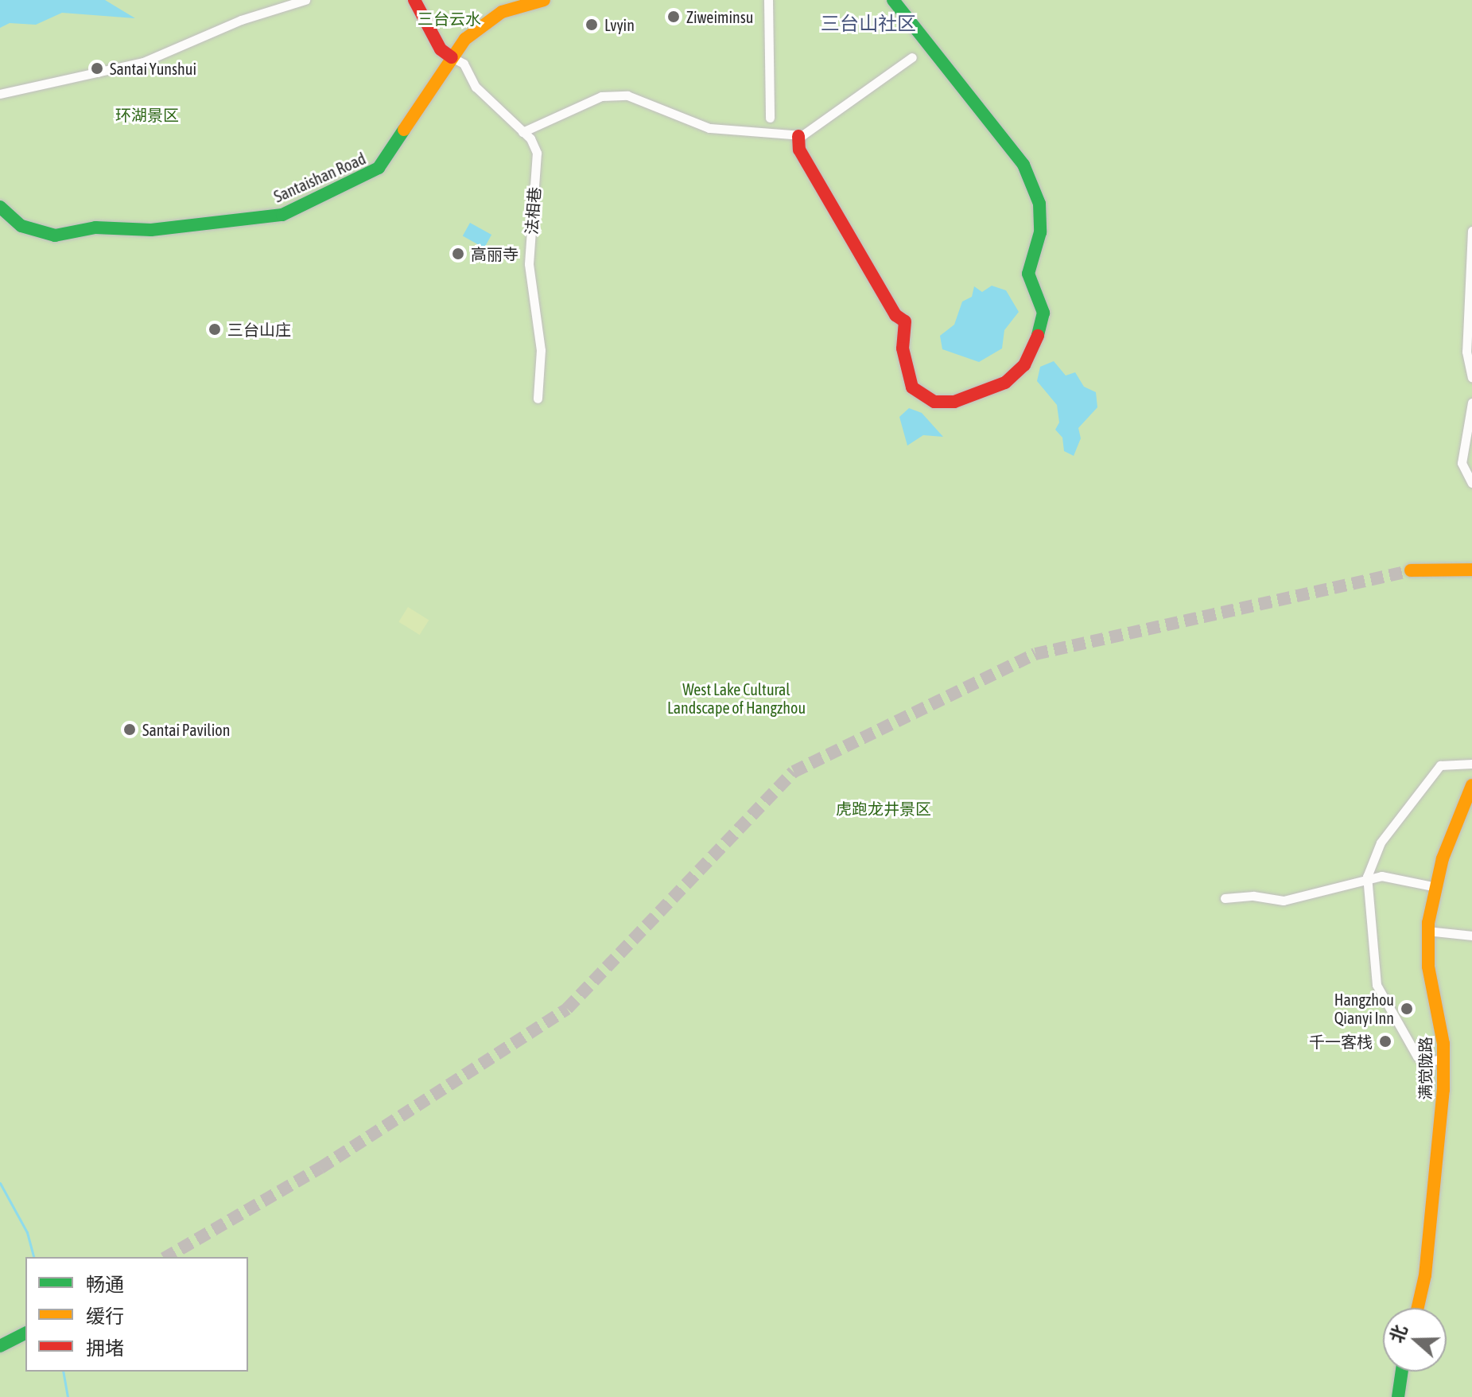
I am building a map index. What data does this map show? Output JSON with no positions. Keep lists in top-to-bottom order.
{
  "streets": {
    "street": ["Santaishan Road", "法相巷", "满觉陇路"]
  },
  "crossings": [
    ["Santaishan Road", "法相巷"]
  ],
  "districts": ["三台山社区"],
  "parks": [
    "三台云水",
    "环湖景区",
    "West Lake Cultural Landscape of Hangzhou",
    "虎跑龙井景区"
  ],
  "places": [
    "Ziweiminsu",
    "Lvyin",
    "Santai Yunshui",
    "高丽寺",
    "三台山庄",
    "Santai Pavilion",
    "Hangzhou Qianyi Inn",
    "千一客栈"
  ],
  "legend": ["畅通", "缓行", "拥堵"],
  "north": "left"
}
